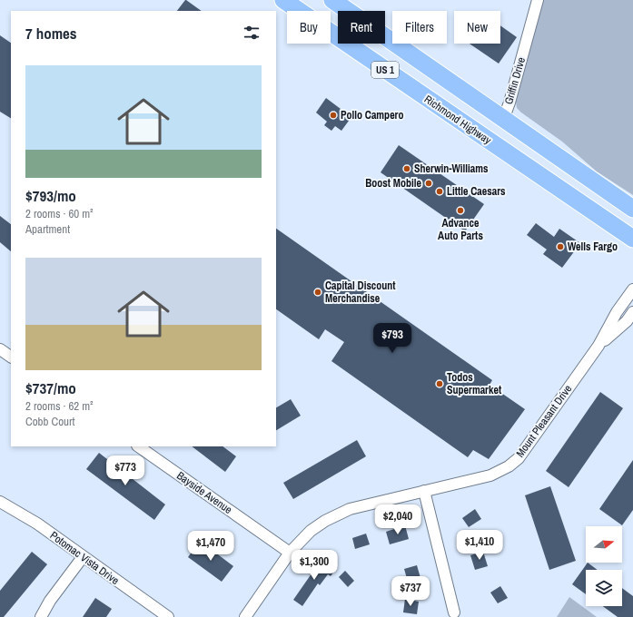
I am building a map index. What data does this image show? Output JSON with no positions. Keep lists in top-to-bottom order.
{
  "streets": {
    "main road": ["US 1", "Richmond Highway"],
    "street": [
      "Griffin Drive",
      "Mount Pleasant Drive",
      "Bayside Avenue",
      "Potomac Vista Drive"
    ]
  },
  "crossings": [
    ["US 1", "Griffin Drive"],
    ["Mount Pleasant Drive", "Bayside Avenue"]
  ],
  "places": [
    "Pollo Campero",
    "Sherwin-Williams",
    "Boost Mobile",
    "Little Caesars",
    "Advance Auto Parts",
    "Wells Fargo",
    "Capital Discount Merchandise",
    "Todos Supermarket"
  ],
  "north": "right",
  "page": {
    "chip": [
      "Buy",
      "Rent",
      "Filters",
      "New"
    ],
    "heading": "7 homes",
    "list": [
      {
        "name": "$793/mo",
        "note": "2 rooms · 60 m² · Apartment"
      },
      {
        "name": "$737/mo",
        "note": "2 rooms · 62 m² · Cobb Court"
      }
    ],
    "price": [
      "$793",
      "$773",
      "$2,040",
      "$1,410",
      "$1,470",
      "$1,300",
      "$737"
    ]
  }
}
